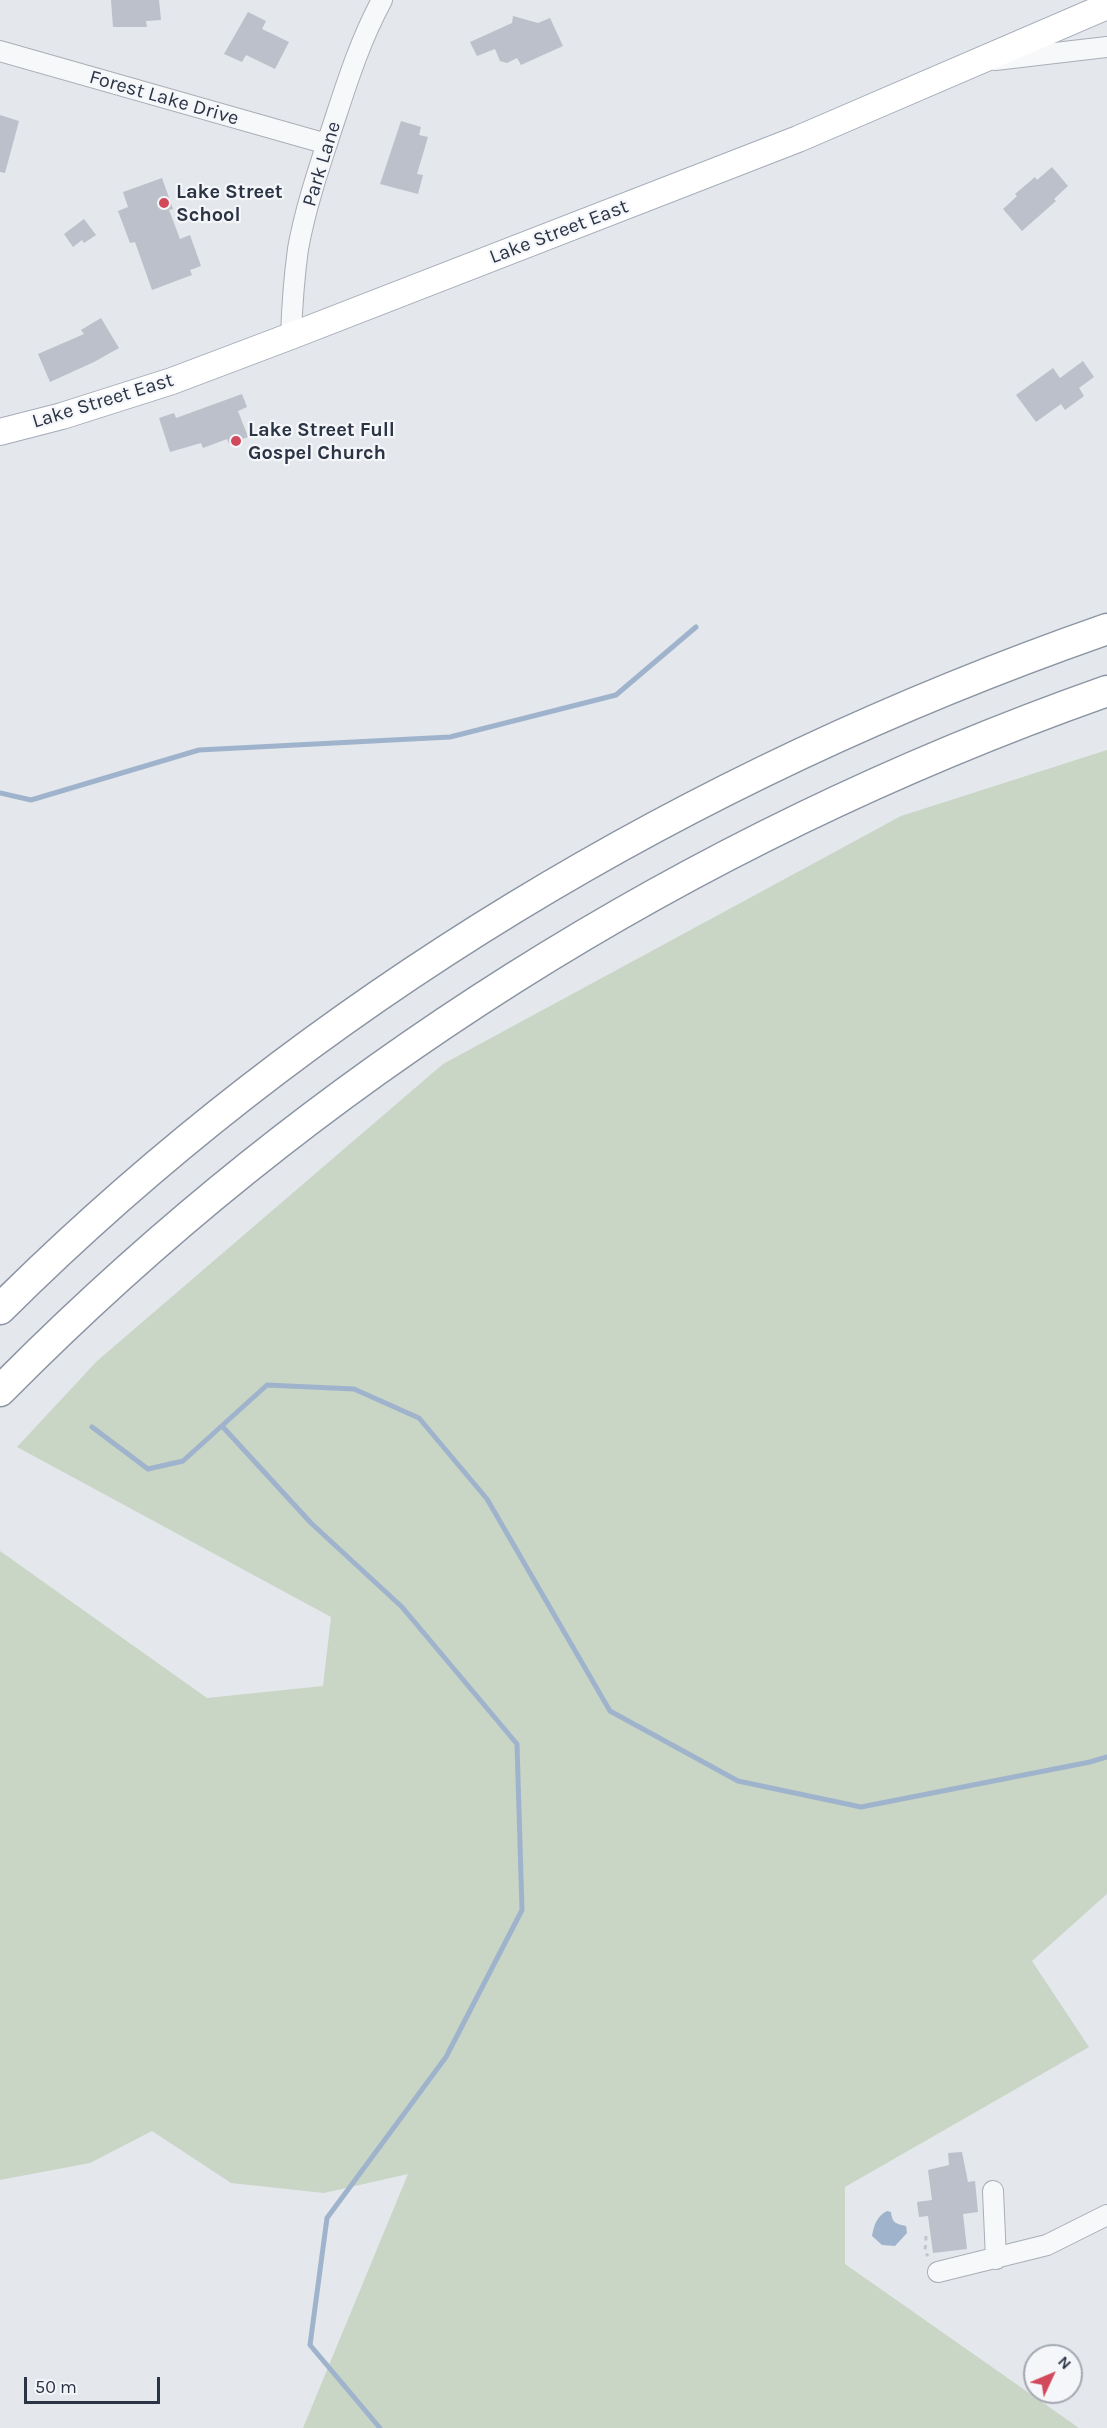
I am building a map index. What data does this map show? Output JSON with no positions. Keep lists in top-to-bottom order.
{
  "streets": {
    "main road": ["Lake Street East"],
    "street": ["Forest Lake Drive", "Park Lane"]
  },
  "crossings": [
    ["Forest Lake Drive", "Park Lane"],
    ["Park Lane", "Lake Street East"]
  ],
  "places": ["Lake Street School", "Lake Street Full Gospel Church"],
  "scale_bar": "50 m",
  "north": "top right"
}
